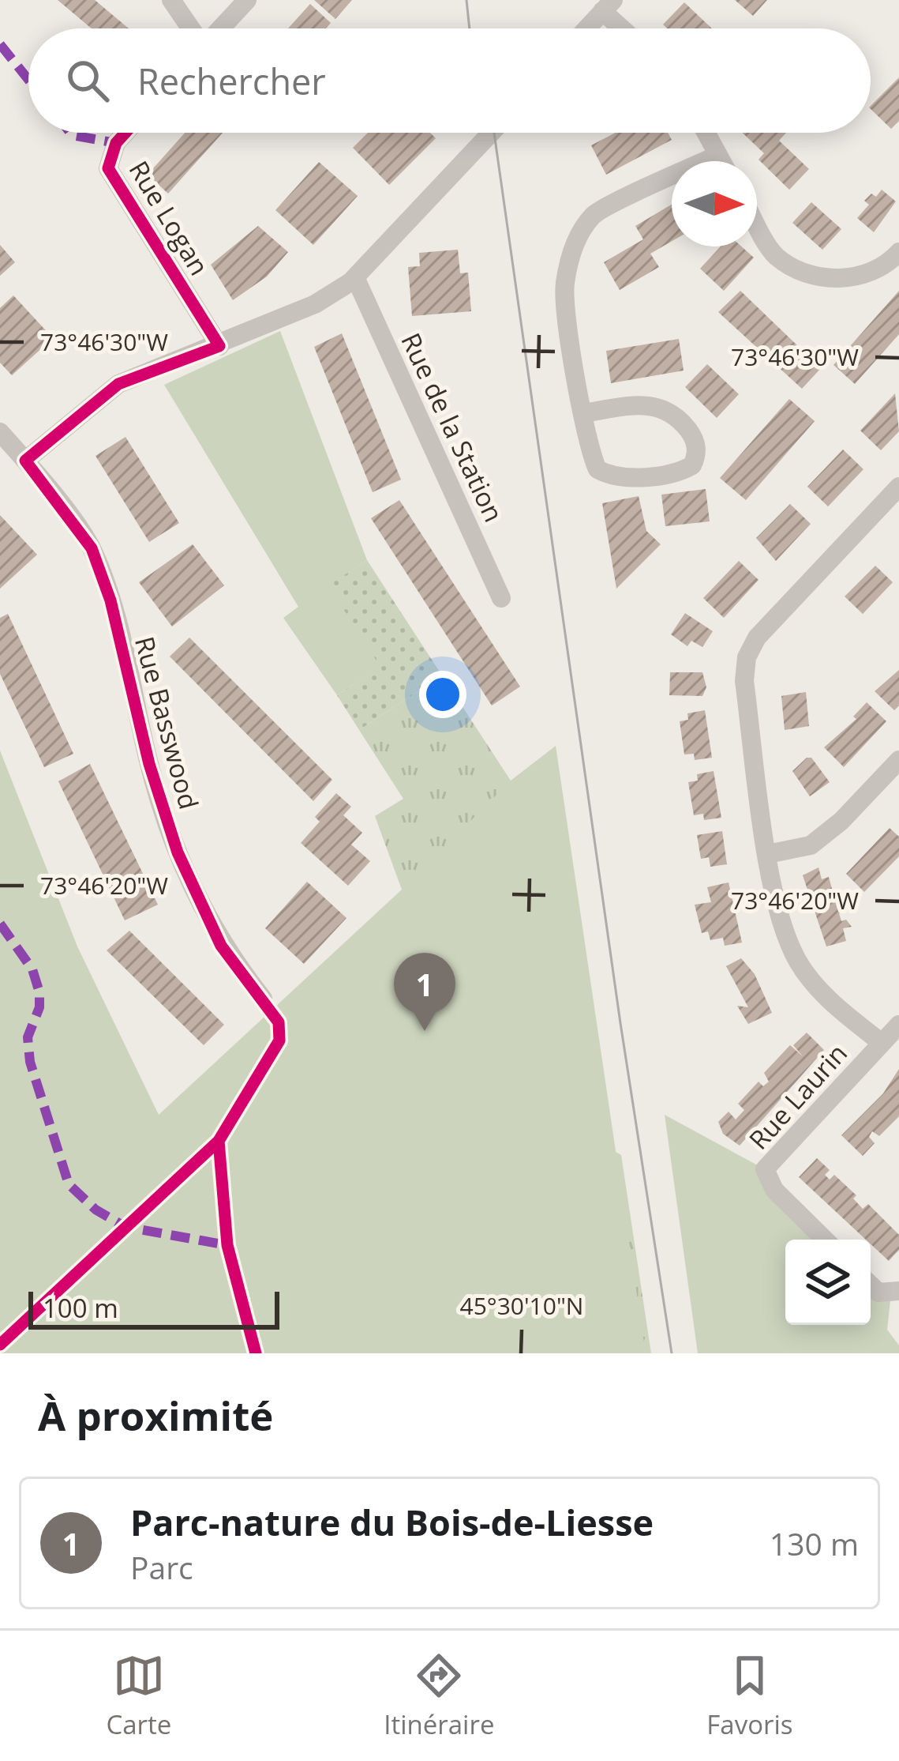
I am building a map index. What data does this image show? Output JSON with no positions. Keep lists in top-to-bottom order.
{
  "streets": {
    "street": [
      "Rue Logan",
      "Rue de la Station",
      "Rue Basswood",
      "Rue Laurin"
    ]
  },
  "scale_bar": "100 m",
  "north": "right",
  "page": {
    "search": "Rechercher",
    "pins": "1",
    "scale": "100 m",
    "heading": "À proximité",
    "list": [
      {
        "mark": "1",
        "name": "Parc-nature du Bois-de-Liesse",
        "note": "Parc",
        "value": "130 m"
      }
    ],
    "nav": ["Carte", "Itinéraire", "Favoris"]
  },
  "coordinates": ["73°46'30\"W", "73°46'20\"W", "45°30'10\"N"]
}
